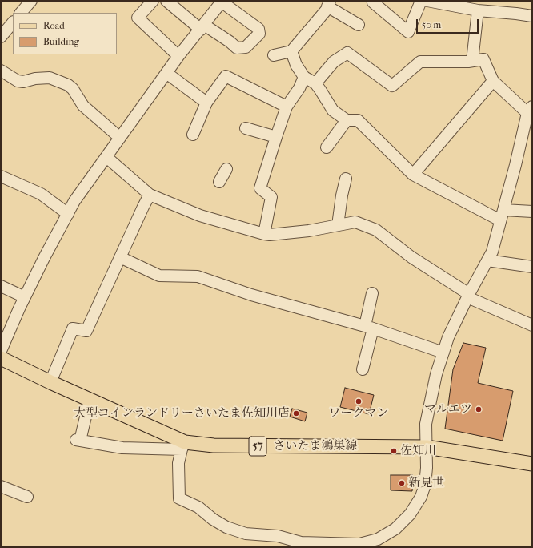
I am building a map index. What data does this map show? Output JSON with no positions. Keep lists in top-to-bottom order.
{
  "streets": {
    "main road": ["57", "さいたま鴻巣線"]
  },
  "places": [
    "ワークマン",
    "マルエツ",
    "大型コインランドリーさいたま佐知川店",
    "佐知川",
    "新見世"
  ],
  "legend": ["Road", "Building"],
  "scale_bar": "50 m"
}
